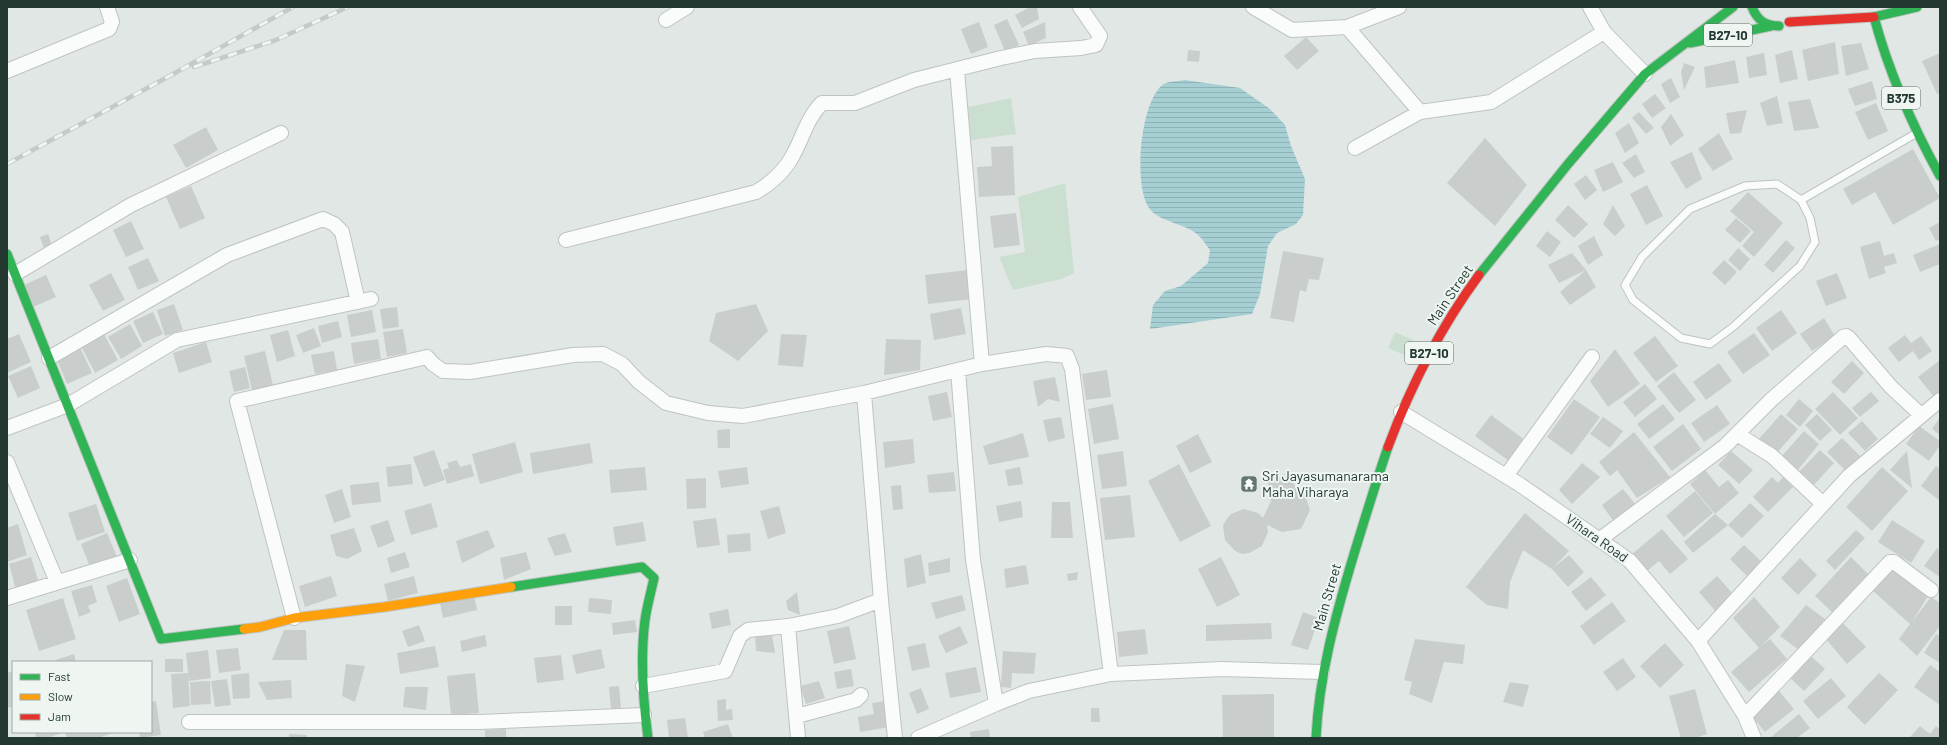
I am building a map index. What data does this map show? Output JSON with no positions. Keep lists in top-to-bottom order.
{
  "streets": {
    "main road": ["B27-10", "B375", "Main Street"],
    "street": ["Vihara Road"]
  },
  "crossings": [
    ["Main Street", "Vihara Road"]
  ],
  "places": {
    "temple": ["Sri Jayasumanarama Maha Viharaya"]
  },
  "legend": ["Fast", "Slow", "Jam"]
}
